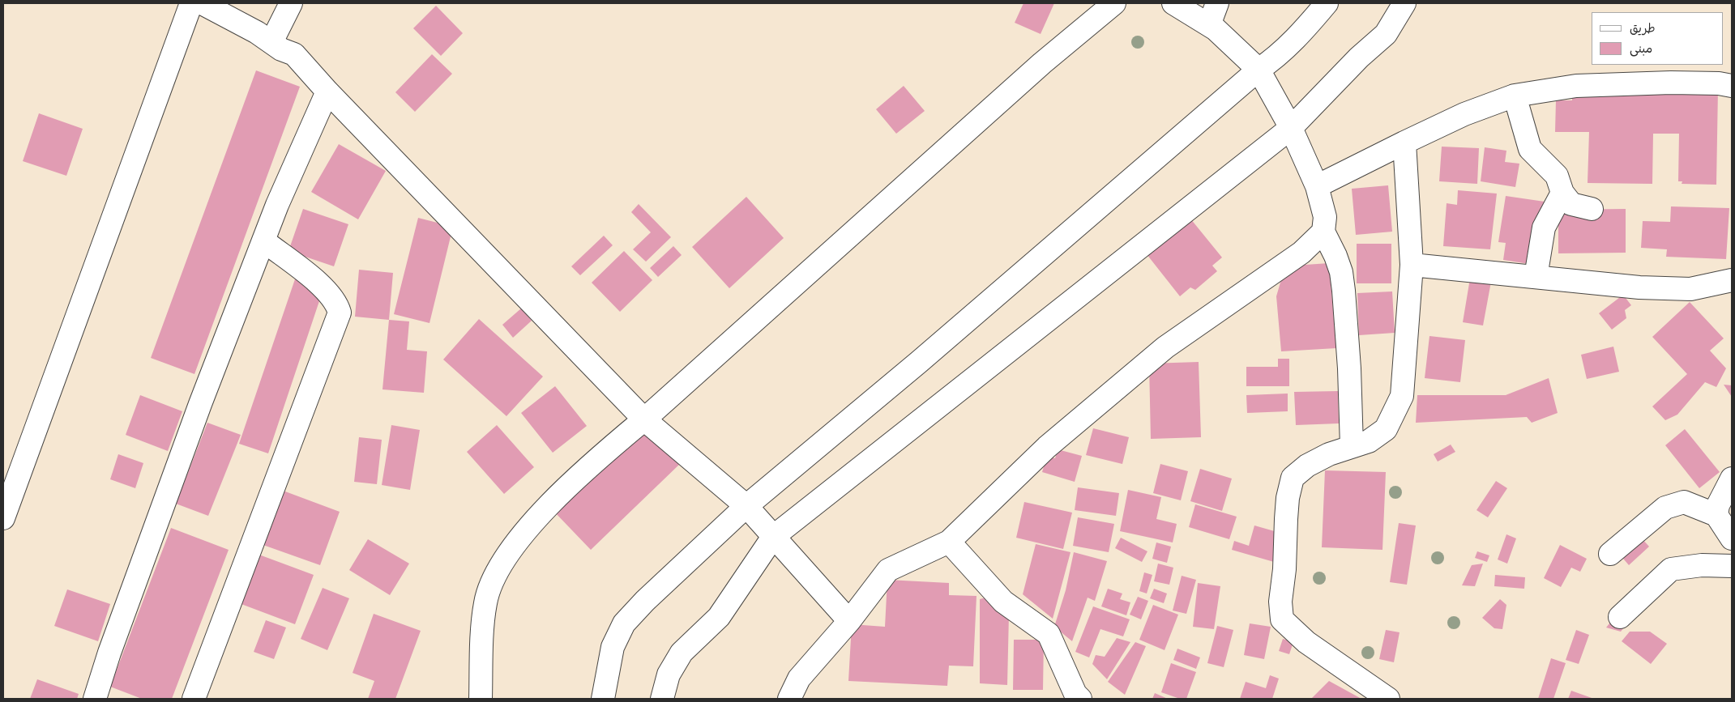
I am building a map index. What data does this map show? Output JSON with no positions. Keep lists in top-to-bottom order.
{
  "legend": ["طريق", "مبنى"]
}
